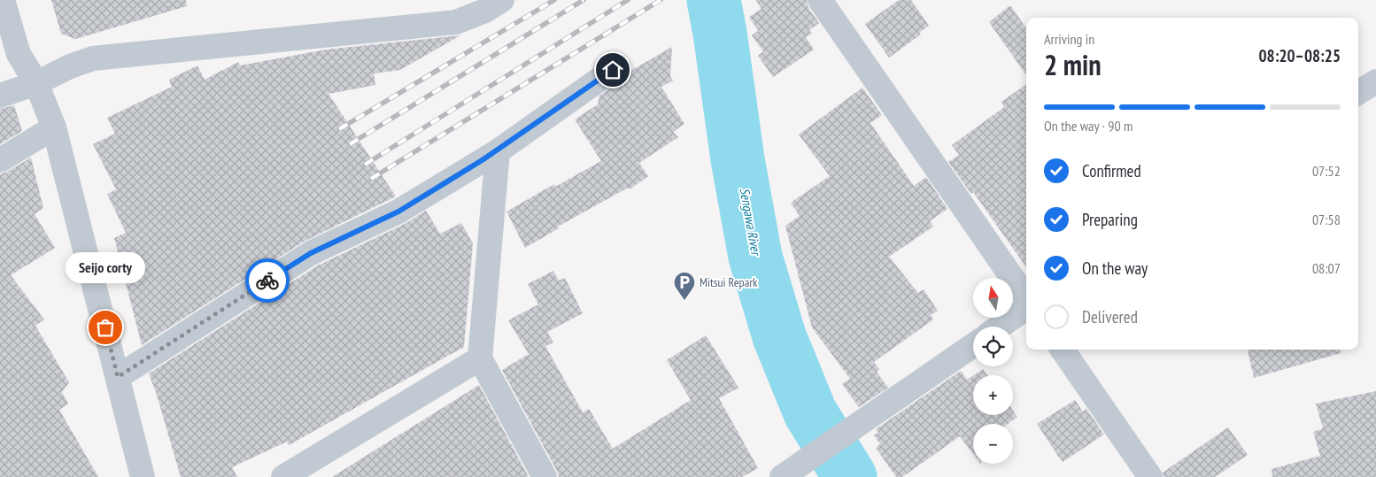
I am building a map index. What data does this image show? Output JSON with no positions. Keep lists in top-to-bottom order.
{
  "water": ["Sengawa River"],
  "places": {
    "parking": ["Mitsui Repark"],
    "other": ["Seijo corty"]
  },
  "north": "top",
  "page": {
    "heading": ["2 min", "Arriving in", "08:20–08:25"],
    "bar": "On the way · 90 m",
    "list": [
      ["Confirmed", "07:52"],
      ["Preparing", "07:58"],
      ["On the way", "08:07"],
      "Delivered"
    ],
    "bubble": "Seijo corty",
    "map_buttons": ["+", "−"]
  }
}
